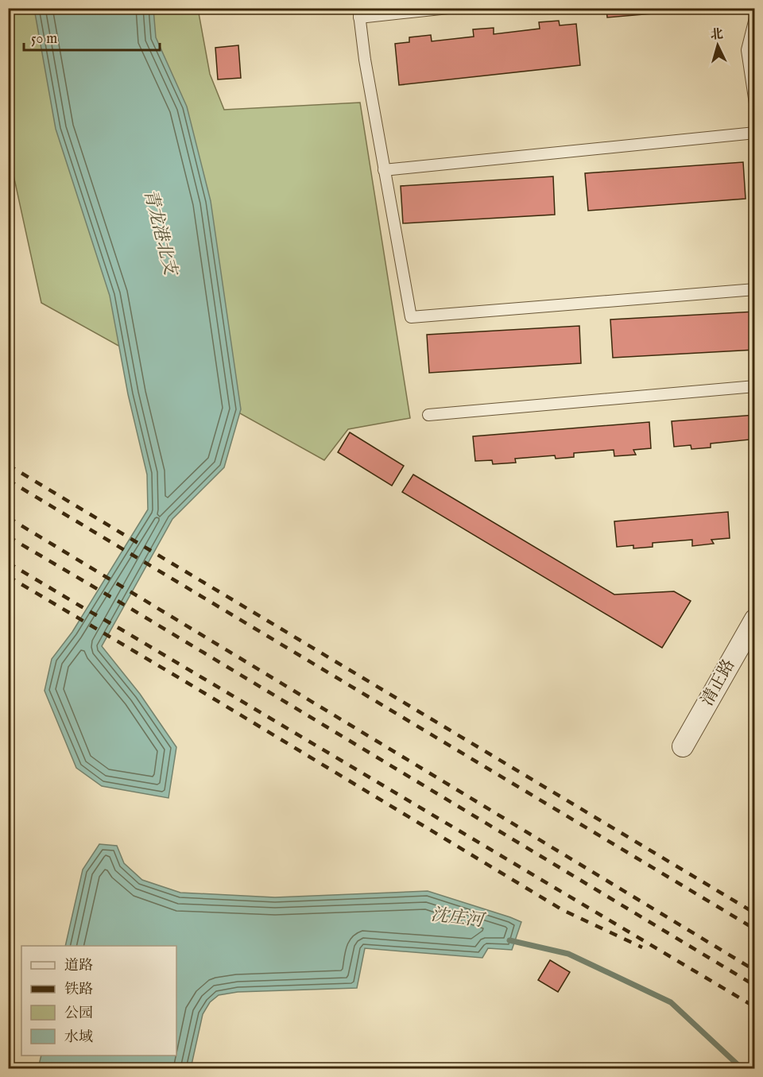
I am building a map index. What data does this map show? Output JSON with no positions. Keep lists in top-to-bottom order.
{
  "streets": {
    "street": ["清正路"]
  },
  "water": ["青龙港北支", "沈庄河"],
  "legend": [
    "道路",
    "铁路",
    "公园",
    "水域"
  ],
  "scale_bar": "50 m",
  "north": "top"
}
